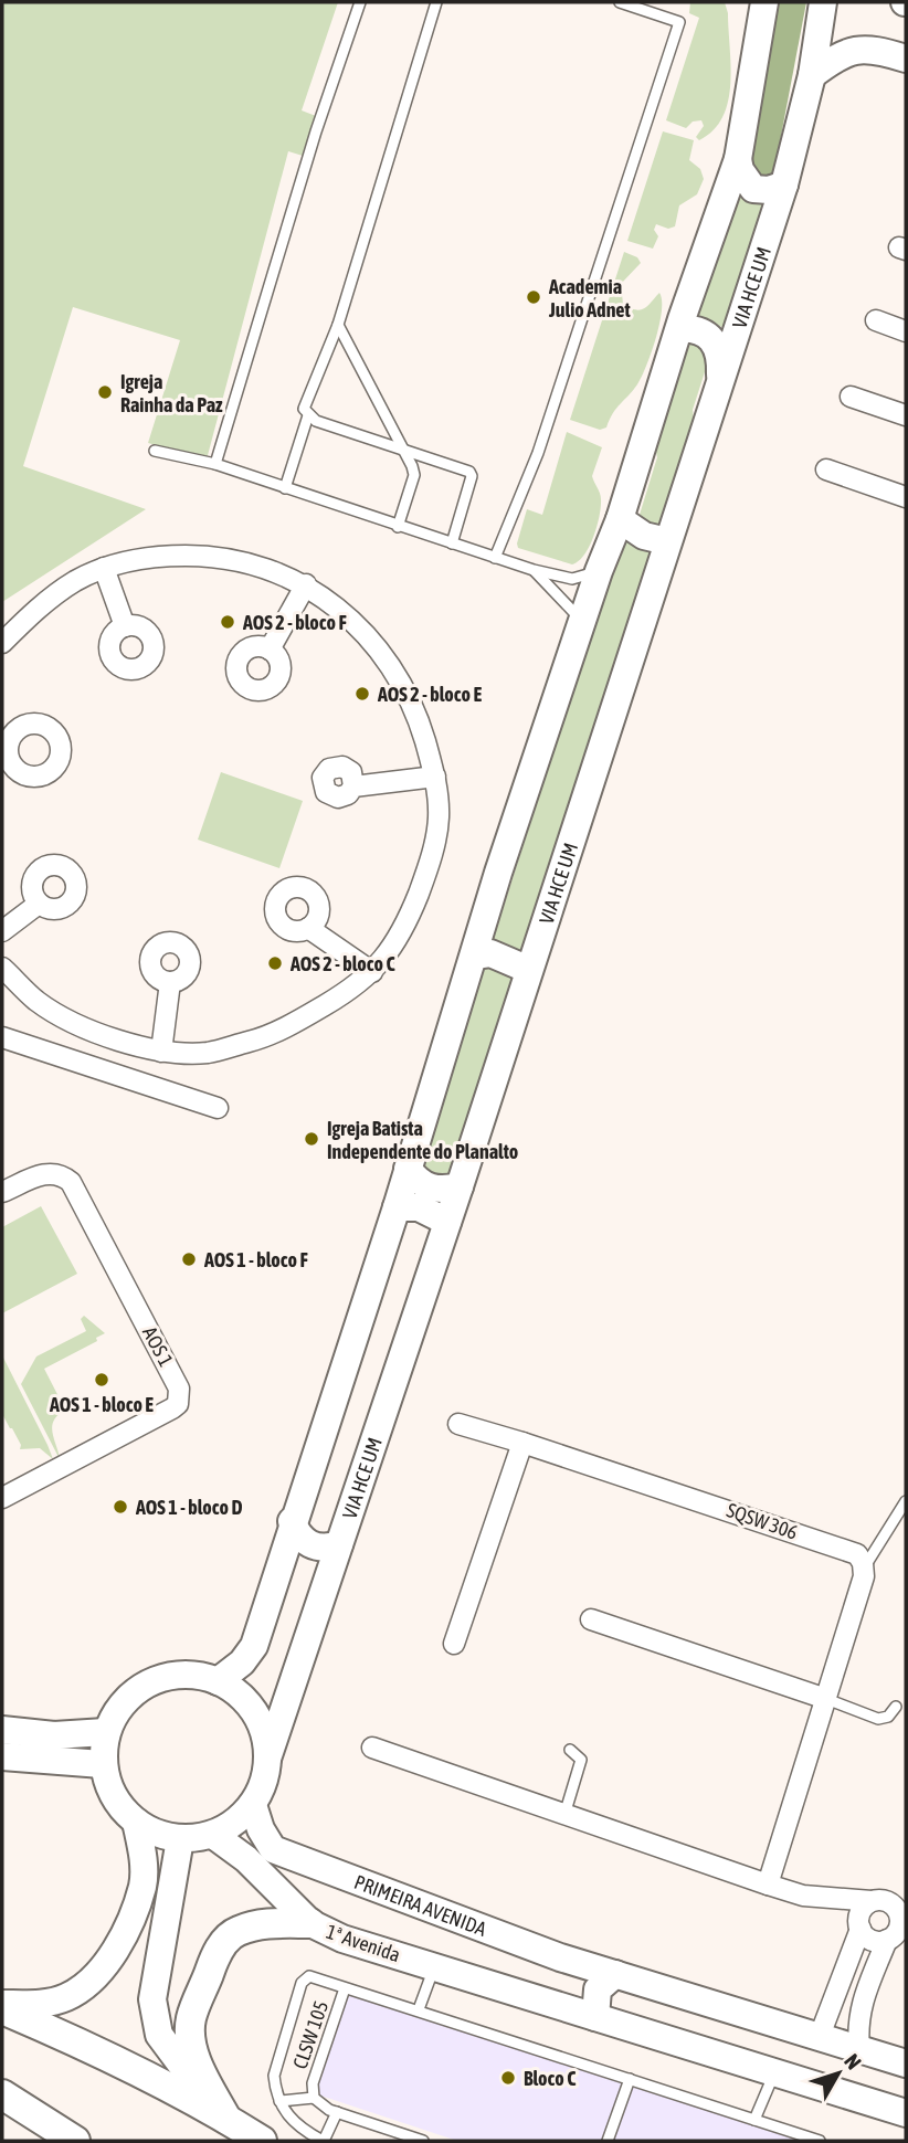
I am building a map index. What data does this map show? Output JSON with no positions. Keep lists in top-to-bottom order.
{
  "streets": {
    "main road": ["VIA HCE UM", "PRIMEIRA AVENIDA", "1ª Avenida"],
    "street": ["AOS 1", "SQSW 306"],
    "lane": ["CLSW 105"]
  },
  "crossings": [
    ["VIA HCE UM", "PRIMEIRA AVENIDA"],
    ["VIA HCE UM", "1ª Avenida"],
    ["PRIMEIRA AVENIDA", "1ª Avenida"]
  ],
  "places": [
    "Academia Julio Adnet",
    "Igreja Rainha da Paz",
    "AOS 2 - bloco F",
    "AOS 2 - bloco E",
    "AOS 2 - bloco C",
    "Igreja Batista Independente do Planalto",
    "AOS 1 - bloco F",
    "AOS 1 - bloco E",
    "AOS 1 - bloco D",
    "Bloco C"
  ],
  "north": "top right"
}
